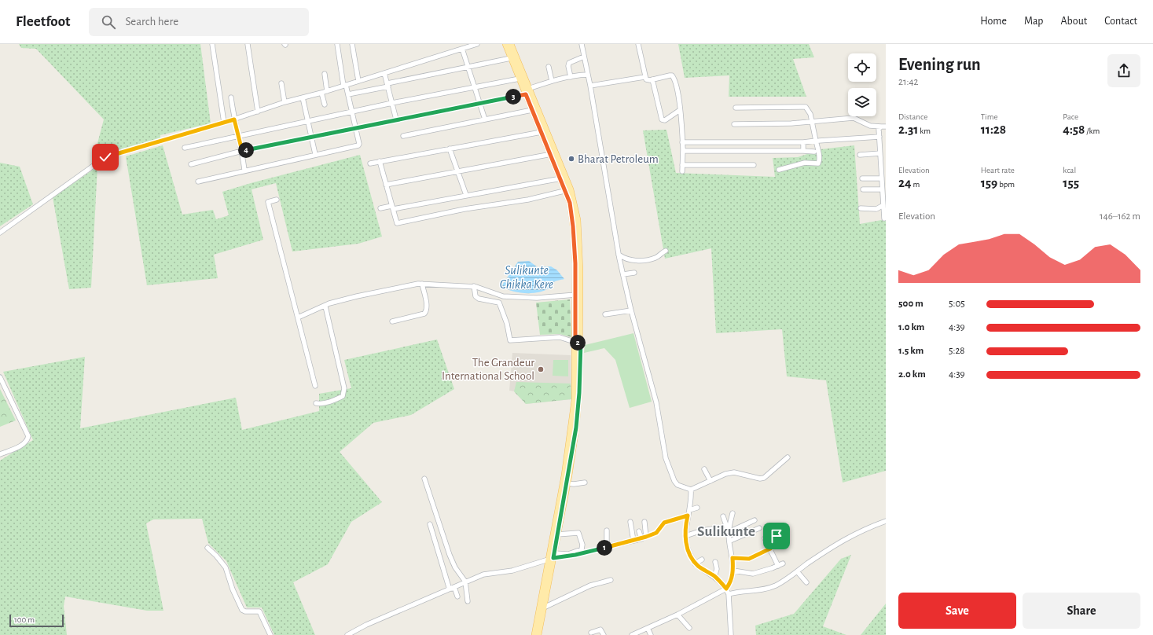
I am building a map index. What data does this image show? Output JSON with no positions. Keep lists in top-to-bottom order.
{
  "districts": ["Sulikunte"],
  "water": ["Sulikunte Chikka Kere"],
  "places": ["Bharat Petroleum", "The Grandeur International School"],
  "scale_bar": "100 m",
  "page": {
    "header": "Fleetfoot",
    "search": "Search here",
    "nav": [
      "Home",
      "Map",
      "About",
      "Contact"
    ],
    "heading": ["Evening run", "21:42"],
    "pins": [
      "3",
      "4",
      "2",
      "1"
    ],
    "stats": [
      ["Distance", "2.31 km"],
      ["Time", "11:28"],
      ["Pace", "4:58 /km"],
      ["Elevation", "24 m"],
      ["Heart rate", "159 bpm"],
      ["kcal", "155"]
    ],
    "chart": ["Elevation", "146–162 m"],
    "list": [
      {
        "name": "500 m",
        "note": "5:05"
      },
      {
        "name": "1.0 km",
        "note": "4:39"
      },
      {
        "name": "1.5 km",
        "note": "5:28"
      },
      {
        "name": "2.0 km",
        "note": "4:39"
      }
    ],
    "buttons": ["Save", "Share"],
    "scale": "100 m"
  }
}
